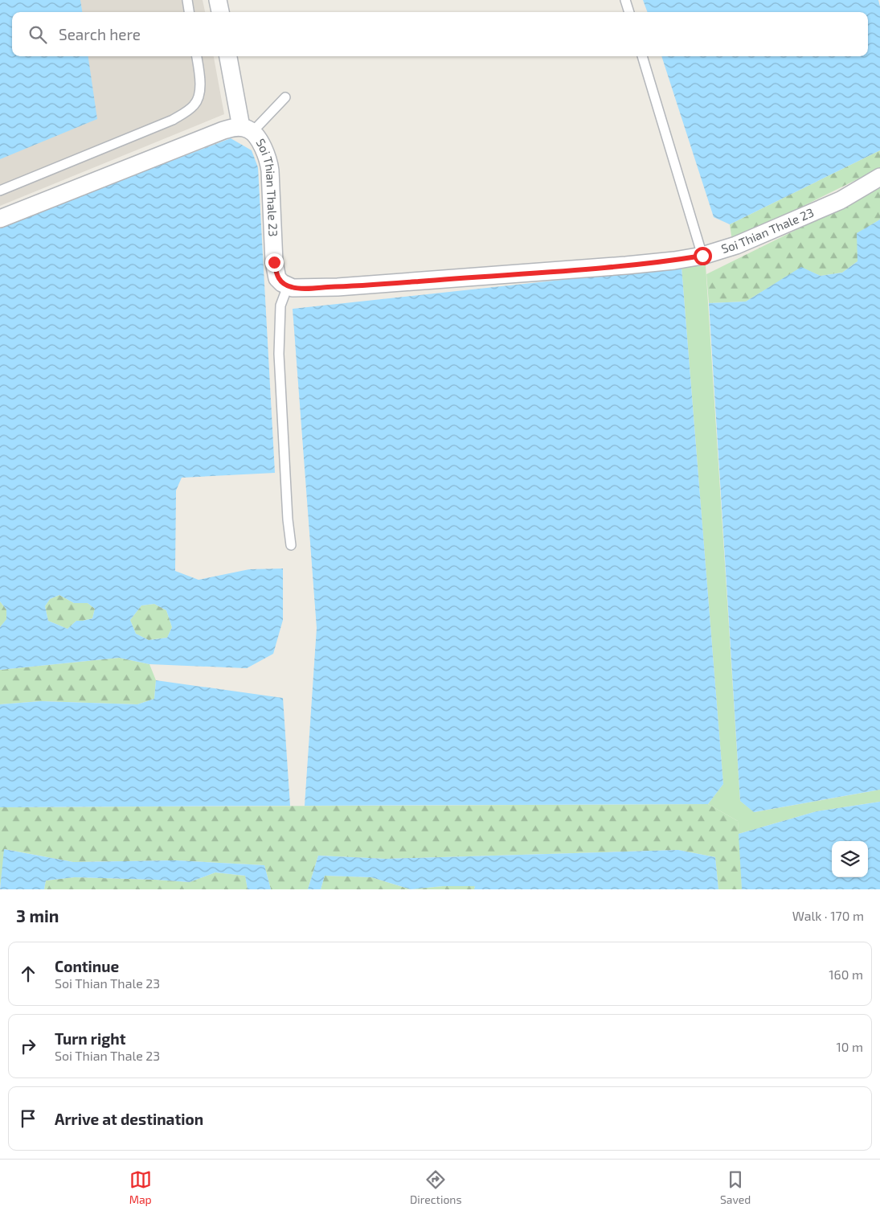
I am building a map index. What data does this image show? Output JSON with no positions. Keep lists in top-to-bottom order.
{
  "streets": {
    "street": ["Soi Thian Thale 23"]
  },
  "page": {
    "search": "Search here",
    "heading": ["3 min", "Walk · 170 m"],
    "list": [
      ["Continue", "Soi Thian Thale 23", "160 m"],
      ["Turn right", "Soi Thian Thale 23", "10 m"],
      "Arrive at destination"
    ],
    "nav": ["Map", "Directions", "Saved"]
  }
}
